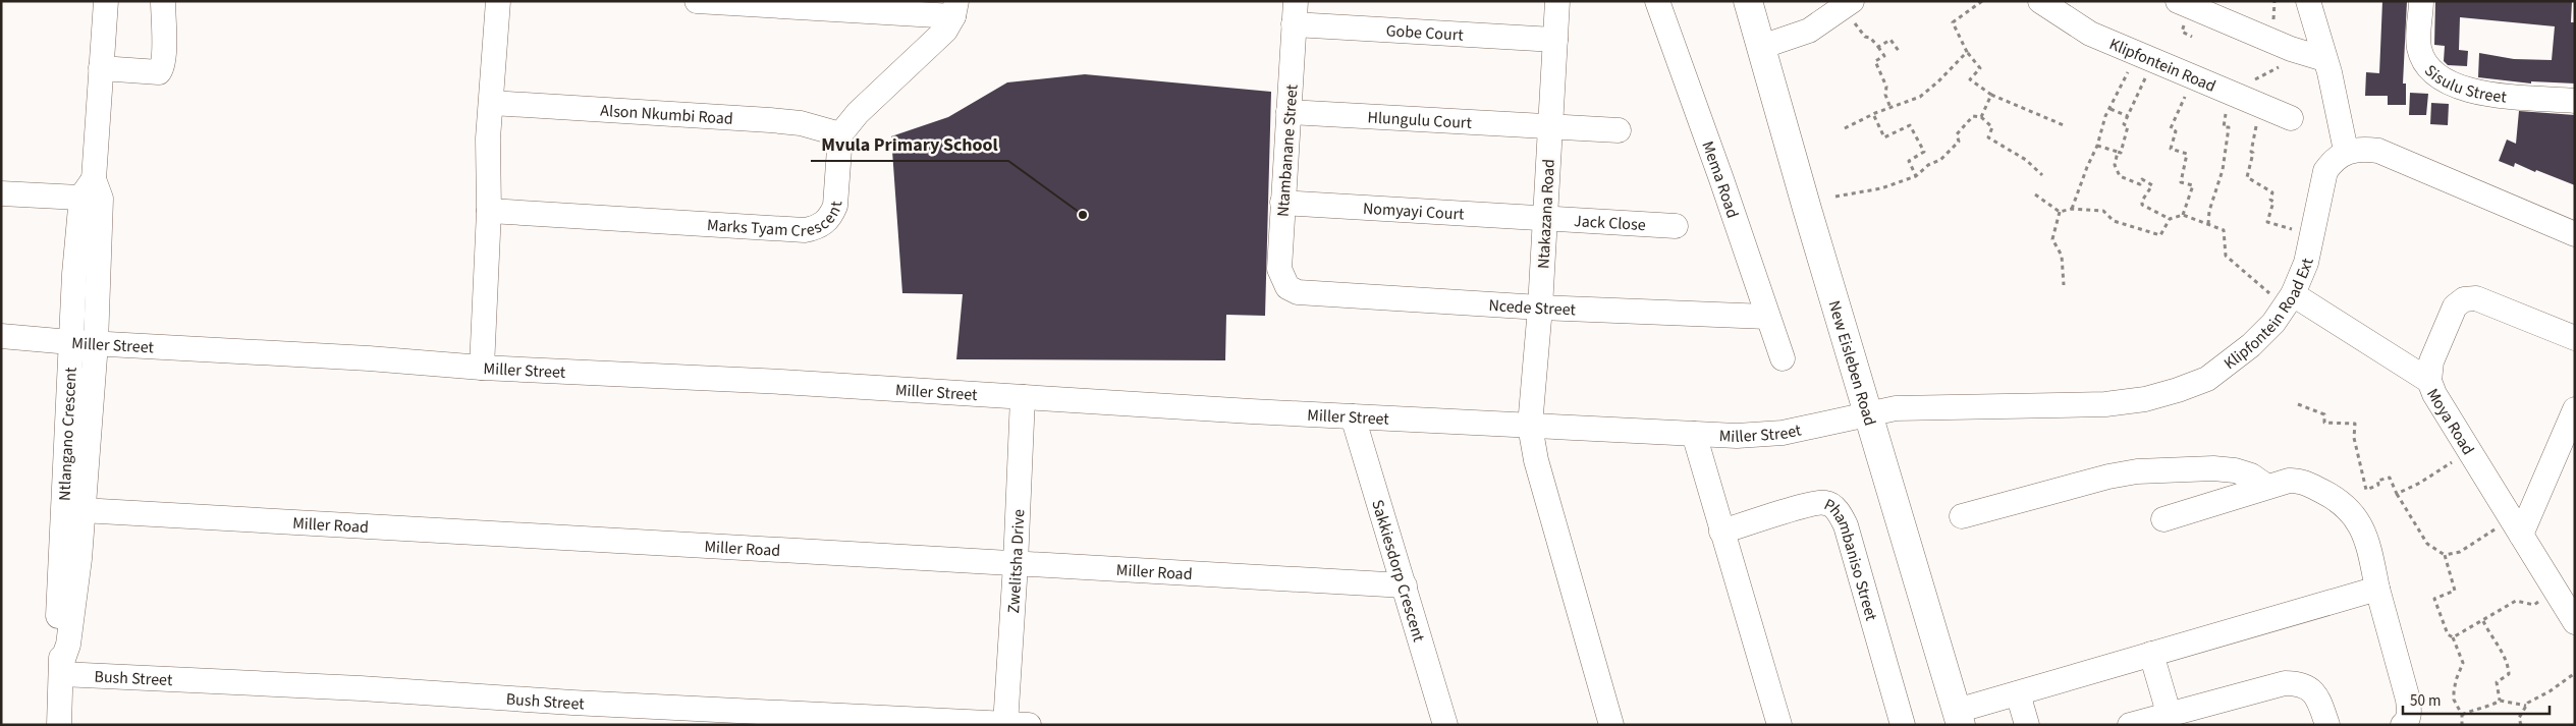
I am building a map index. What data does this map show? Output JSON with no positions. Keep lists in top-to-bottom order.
{
  "streets": {
    "main road": ["New Eisleben Road"],
    "street": [
      "Gobe Court",
      "Klipfontein Road",
      "Sisulu Street",
      "Alson Nkumbi Road",
      "Hlungulu Court",
      "Ntambanane Street",
      "Mema Road",
      "Marks Tyam Crescent",
      "Nomyayi Court",
      "Ntakazana Road",
      "Jack Close",
      "Ncede Street",
      "Klipfontein Road Ext",
      "Miller Street",
      "Moya Road",
      "Ntlangano Crescent",
      "Miller Road",
      "Zwelitsha Drive",
      "Phambaniso Street",
      "Sakkiesdorp Crescent",
      "Bush Street"
    ]
  },
  "crossings": [
    ["Gobe Court", "Ntambanane Street"],
    ["Gobe Court", "Ntakazana Road"],
    ["Alson Nkumbi Road", "Marks Tyam Crescent"],
    ["Hlungulu Court", "Ntambanane Street"],
    ["Hlungulu Court", "Ntakazana Road"],
    ["Ntambanane Street", "Nomyayi Court"],
    ["Ntambanane Street", "Ncede Street"],
    ["Mema Road", "Ncede Street"],
    ["Nomyayi Court", "Ntakazana Road"],
    ["Nomyayi Court", "Jack Close"],
    ["Ntakazana Road", "Jack Close"],
    ["Ntakazana Road", "Ncede Street"],
    ["Ntakazana Road", "Miller Street"],
    ["Klipfontein Road Ext", "Miller Street"],
    ["Klipfontein Road Ext", "New Eisleben Road"],
    ["Miller Street", "New Eisleben Road"],
    ["Miller Street", "Ntlangano Crescent"],
    ["Miller Street", "Zwelitsha Drive"],
    ["Miller Street", "Sakkiesdorp Crescent"],
    ["Ntlangano Crescent", "Miller Road"],
    ["Ntlangano Crescent", "Bush Street"],
    ["Miller Road", "Zwelitsha Drive"],
    ["Miller Road", "Sakkiesdorp Crescent"],
    ["Zwelitsha Drive", "Bush Street"]
  ],
  "places": ["Mvula Primary School"],
  "scale_bar": "50 m"
}
